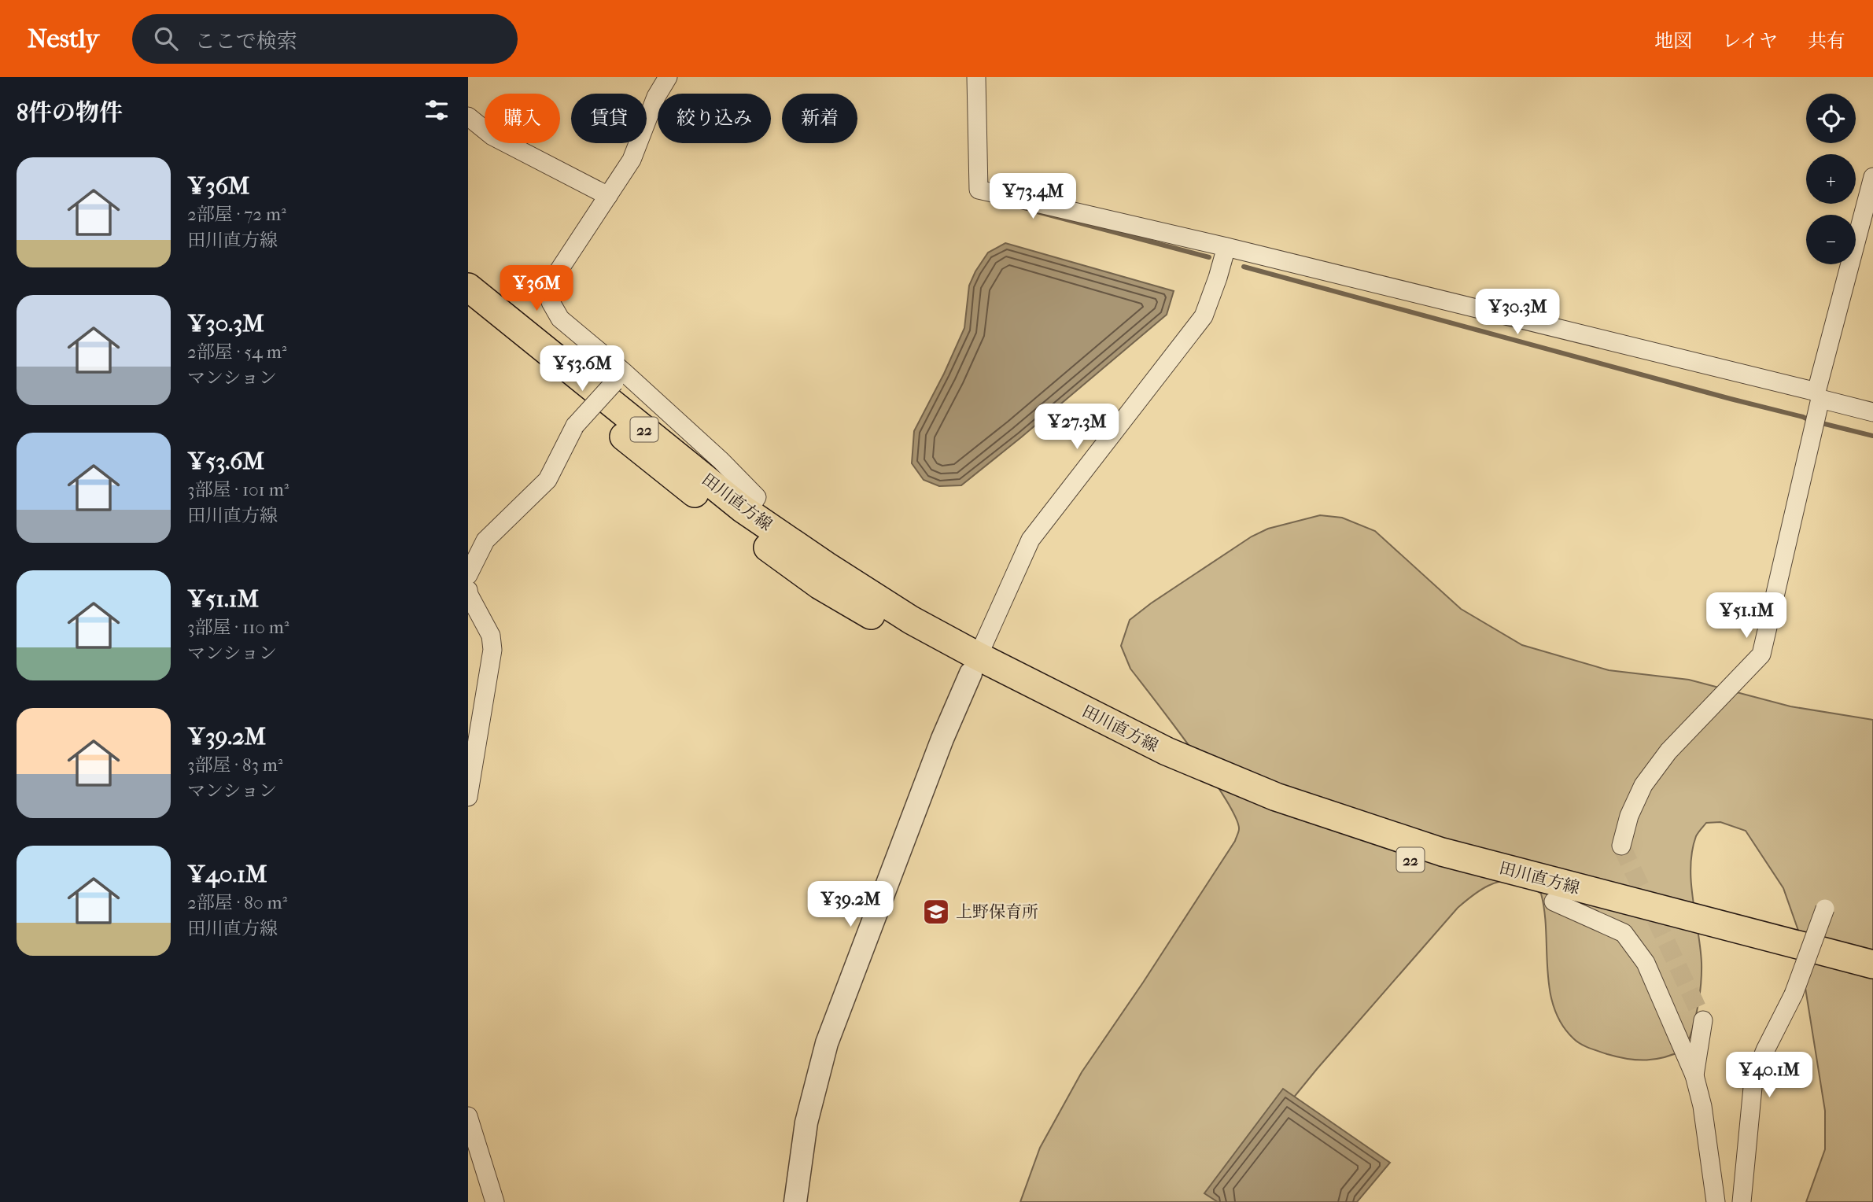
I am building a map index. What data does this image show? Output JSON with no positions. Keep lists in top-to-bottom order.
{
  "streets": {
    "main road": ["22", "田川直方線"]
  },
  "places": {
    "school or university": ["上野保育所"]
  },
  "page": {
    "header": "Nestly",
    "search": "ここで検索",
    "nav": ["地図", "レイヤ", "共有"],
    "heading": "8件の物件",
    "map_buttons": ["+", "−"],
    "chip": [
      "購入",
      "賃貸",
      "絞り込み",
      "新着"
    ],
    "list": [
      {
        "name": "¥36M",
        "note": "2部屋 · 72 m² · 田川直方線"
      },
      {
        "name": "¥30.3M",
        "note": "2部屋 · 54 m² · マンション"
      },
      {
        "name": "¥53.6M",
        "note": "3部屋 · 101 m² · 田川直方線"
      },
      {
        "name": "¥51.1M",
        "note": "3部屋 · 110 m² · マンション"
      },
      {
        "name": "¥39.2M",
        "note": "3部屋 · 83 m² · マンション"
      },
      {
        "name": "¥40.1M",
        "note": "2部屋 · 80 m² · 田川直方線"
      }
    ],
    "price": [
      "¥73.4M",
      "¥36M",
      "¥30.3M",
      "¥53.6M",
      "¥27.3M",
      "¥51.1M",
      "¥39.2M",
      "¥40.1M"
    ]
  }
}
